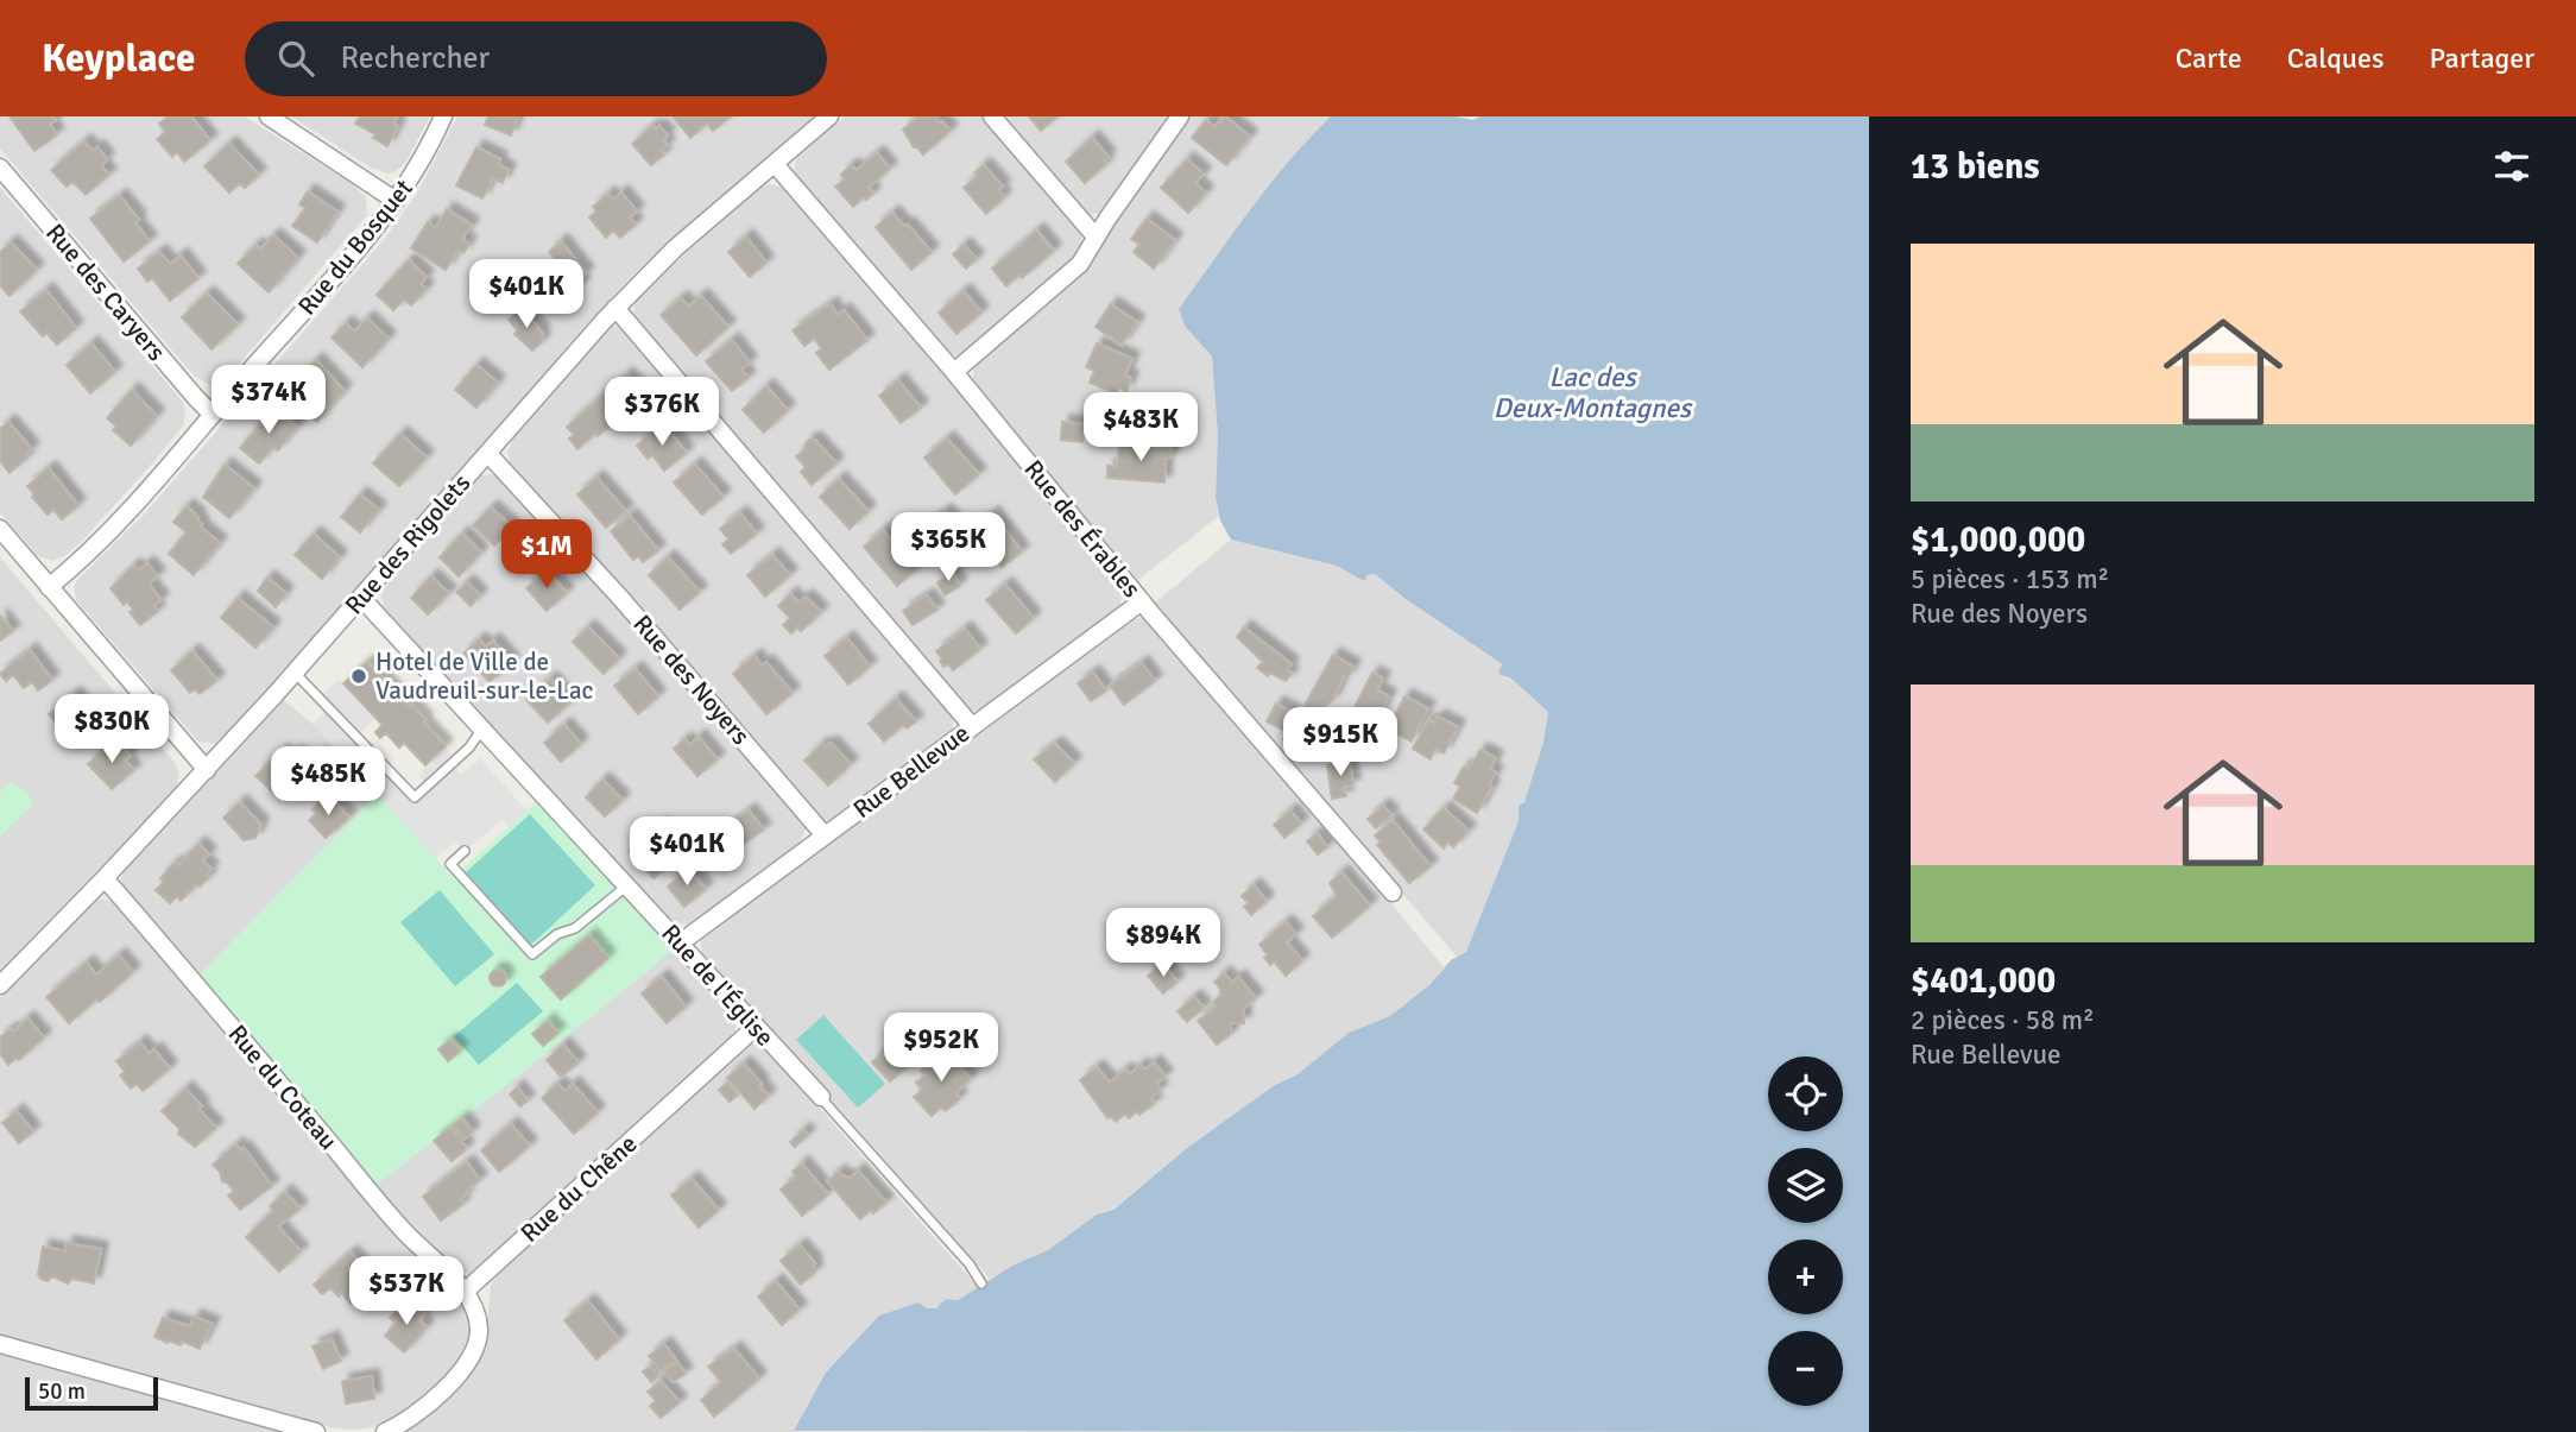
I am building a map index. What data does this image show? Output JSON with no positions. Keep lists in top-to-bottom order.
{
  "streets": {
    "street": [
      "Rue du Bosquet",
      "Rue des Caryers",
      "Rue des Érables",
      "Rue des Rigolets",
      "Rue des Noyers",
      "Rue Bellevue",
      "Rue de l'Église",
      "Rue du Coteau",
      "Rue du Chêne"
    ]
  },
  "crossings": [
    ["Rue du Bosquet", "Rue des Caryers"],
    ["Rue des Érables", "Rue des Rigolets"],
    ["Rue des Érables", "Rue Bellevue"],
    ["Rue des Rigolets", "Rue des Noyers"],
    ["Rue des Rigolets", "Rue de l'Église"],
    ["Rue des Rigolets", "Rue du Coteau"],
    ["Rue des Noyers", "Rue Bellevue"],
    ["Rue Bellevue", "Rue de l'Église"],
    ["Rue de l'Église", "Rue du Chêne"],
    ["Rue du Coteau", "Rue du Chêne"]
  ],
  "water": ["Lac des Deux-Montagnes"],
  "places": ["Hotel de Ville de Vaudreuil-sur-le-Lac"],
  "scale_bar": "50 m",
  "page": {
    "header": "Keyplace",
    "search": "Rechercher",
    "nav": ["Carte", "Calques", "Partager"],
    "heading": "13 biens",
    "list": [
      {
        "name": "$1,000,000",
        "note": "5 pièces · 153 m² · Rue des Noyers"
      },
      {
        "name": "$401,000",
        "note": "2 pièces · 58 m² · Rue Bellevue"
      }
    ],
    "price": [
      "$401K",
      "$374K",
      "$376K",
      "$483K",
      "$365K",
      "$1M",
      "$830K",
      "$915K",
      "$485K",
      "$401K",
      "$894K",
      "$952K",
      "$537K"
    ],
    "map_buttons": ["+", "−"],
    "scale": "50 m"
  }
}
